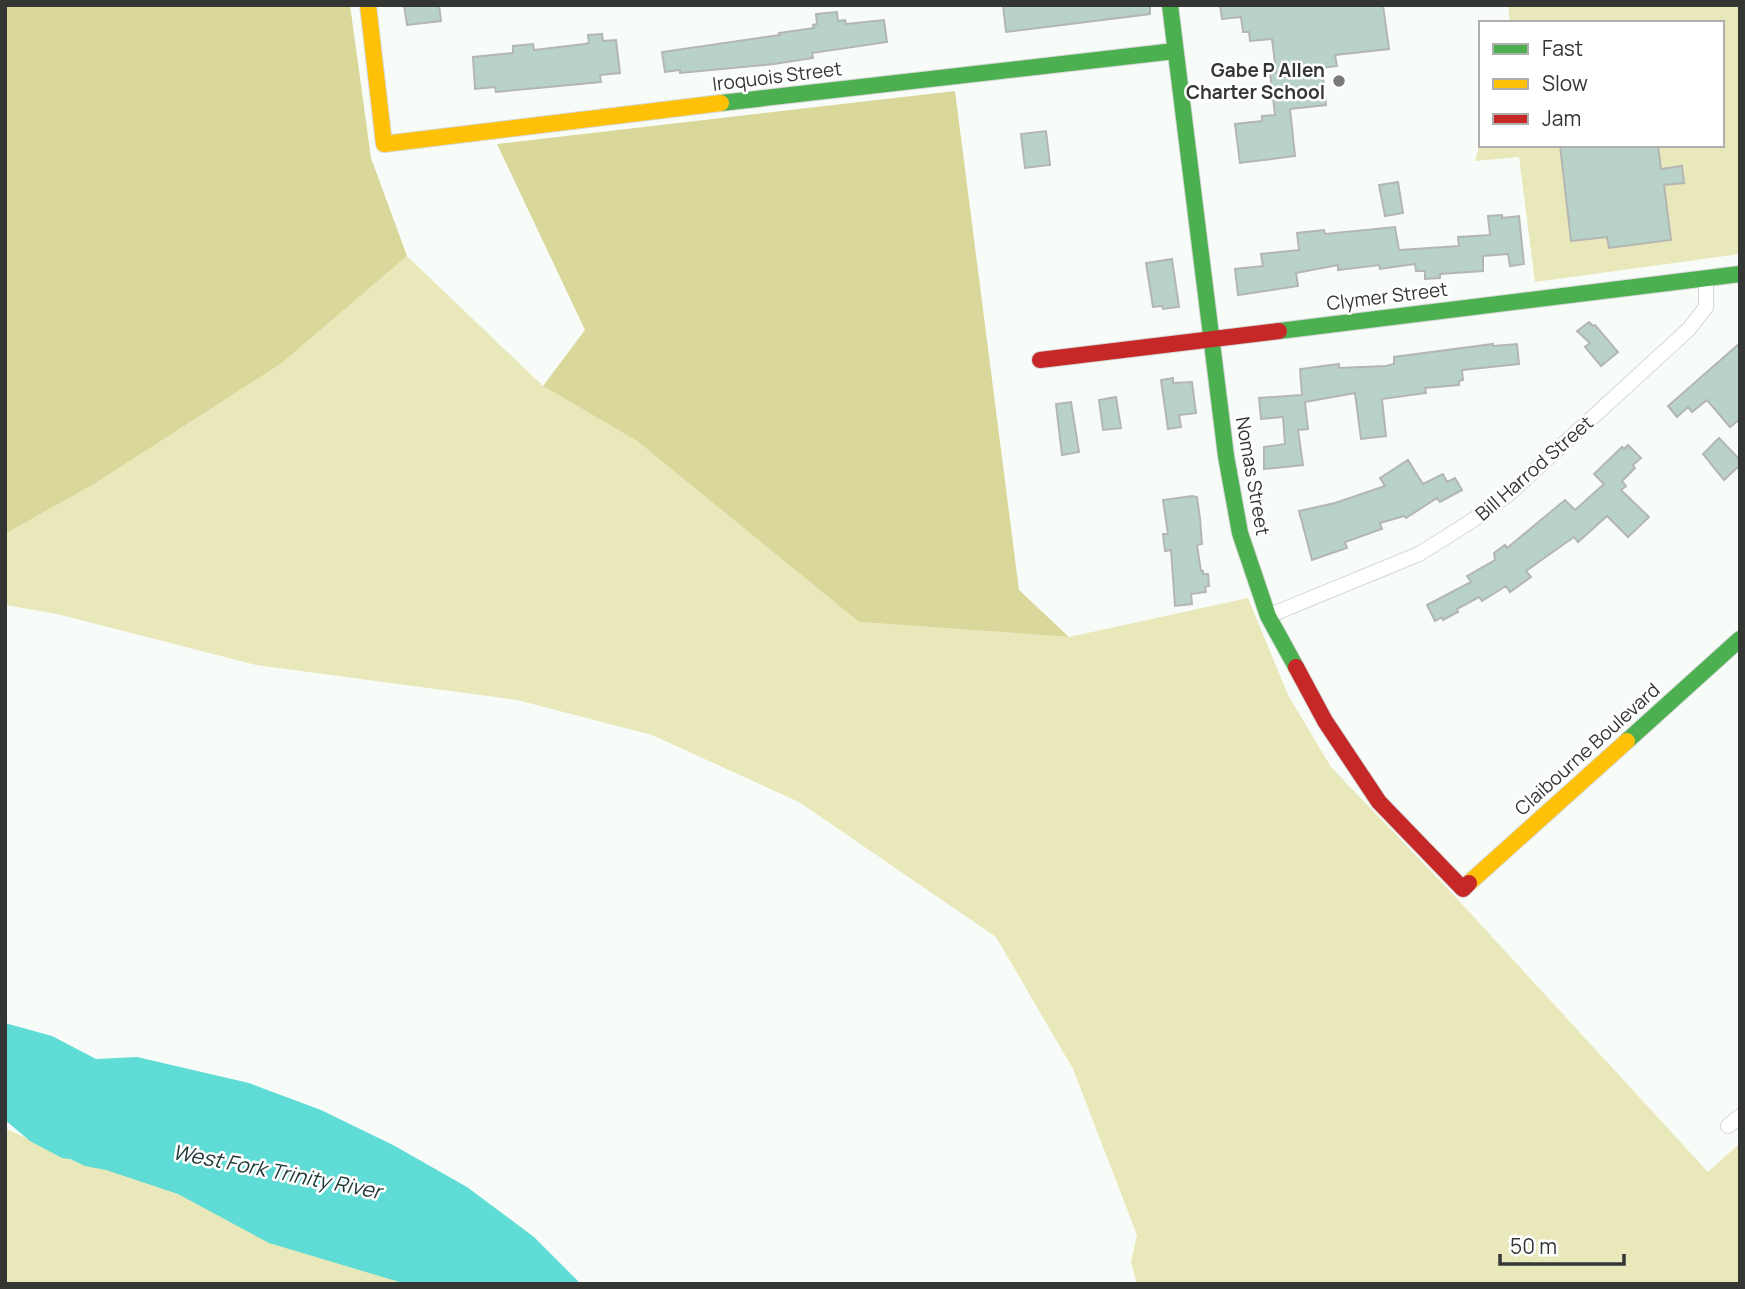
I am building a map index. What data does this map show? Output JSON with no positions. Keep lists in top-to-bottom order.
{
  "streets": {
    "street": [
      "Iroquois Street",
      "Clymer Street",
      "Bill Harrod Street",
      "Nomas Street",
      "Claibourne Boulevard"
    ]
  },
  "crossings": [
    ["Iroquois Street", "Nomas Street"],
    ["Clymer Street", "Bill Harrod Street"],
    ["Clymer Street", "Nomas Street"],
    ["Bill Harrod Street", "Nomas Street"],
    ["Nomas Street", "Claibourne Boulevard"]
  ],
  "water": ["West Fork Trinity River"],
  "places": ["Gabe P Allen Charter School"],
  "legend": ["Fast", "Slow", "Jam"],
  "scale_bar": "50 m"
}
